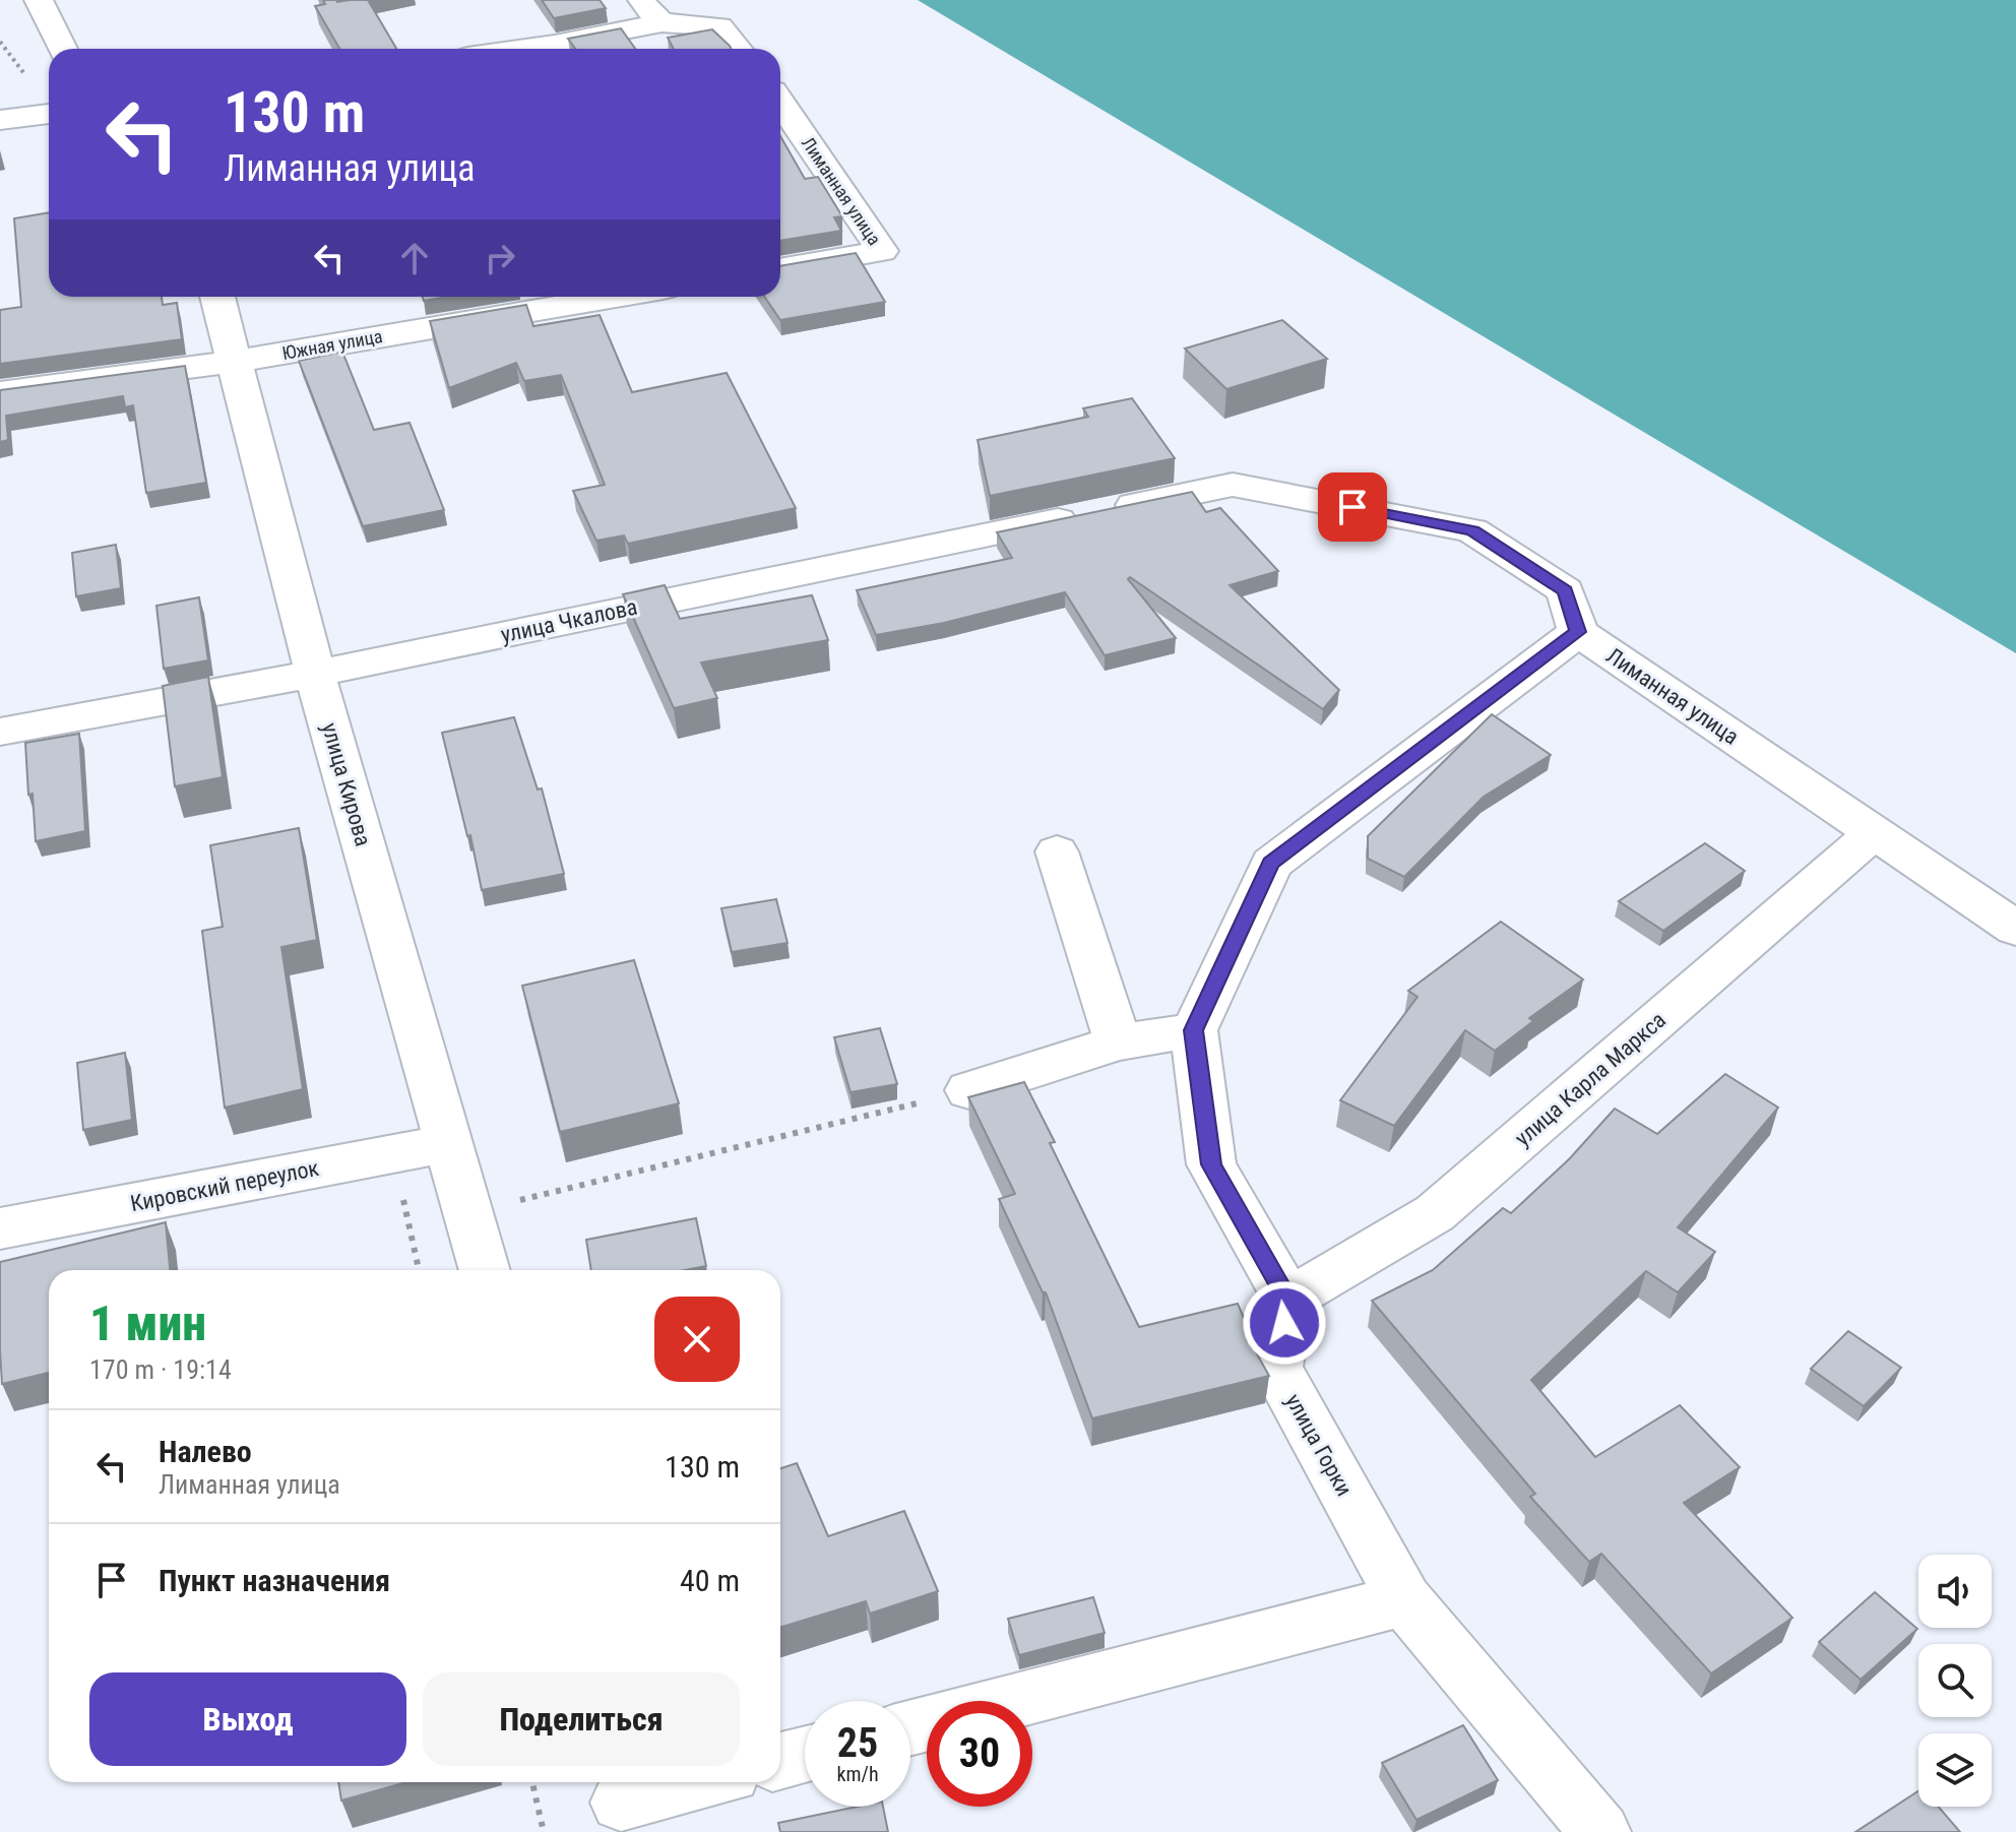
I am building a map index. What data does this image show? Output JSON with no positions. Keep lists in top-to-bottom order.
{
  "streets": {
    "street": [
      "Лиманная улица",
      "Южная улица",
      "улица Чкалова",
      "улица Кирова",
      "улица Карла Маркса",
      "Кировский переулок",
      "улица Горки"
    ]
  },
  "crossings": [
    ["Лиманная улица", "улица Чкалова"],
    ["Лиманная улица", "улица Карла Маркса"],
    ["Южная улица", "улица Кирова"],
    ["улица Чкалова", "улица Кирова"],
    ["улица Кирова", "Кировский переулок"],
    ["улица Карла Маркса", "улица Горки"]
  ],
  "page": {
    "turn": ["130 m", "Лиманная улица"],
    "heading": ["1 мин", "170 m · 19:14"],
    "list": [
      {
        "name": "Налево",
        "note": "Лиманная улица",
        "value": "130 m"
      },
      {
        "name": "Пункт назначения",
        "value": "40 m"
      }
    ],
    "buttons": ["Выход", "Поделиться"],
    "speed": "25 km/h",
    "limit": "30"
  }
}
